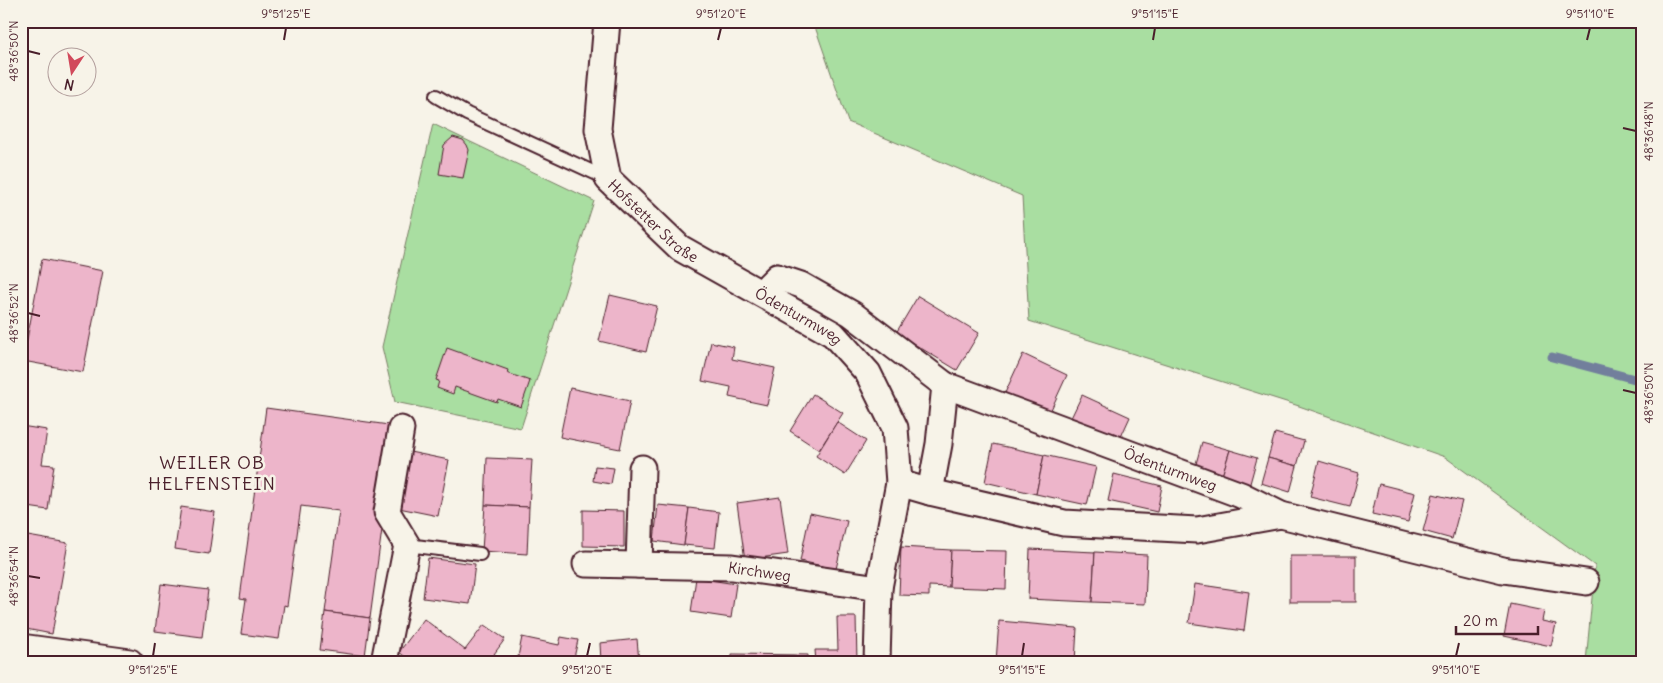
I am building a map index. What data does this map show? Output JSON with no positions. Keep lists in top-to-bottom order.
{
  "streets": {
    "street": ["Hofstetter Straße", "Ödenturmweg", "Kirchweg"]
  },
  "crossings": [
    ["Hofstetter Straße", "Ödenturmweg"],
    ["Ödenturmweg", "Kirchweg"]
  ],
  "districts": ["WEILER OB HELFENSTEIN"],
  "scale_bar": "20 m",
  "north": "bottom",
  "coordinates": [
    "9°51'25\"E",
    "9°51'20\"E",
    "9°51'15\"E",
    "9°51'10\"E",
    "48°36'50\"N",
    "48°36'48\"N",
    "48°36'52\"N",
    "48°36'54\"N"
  ]
}
